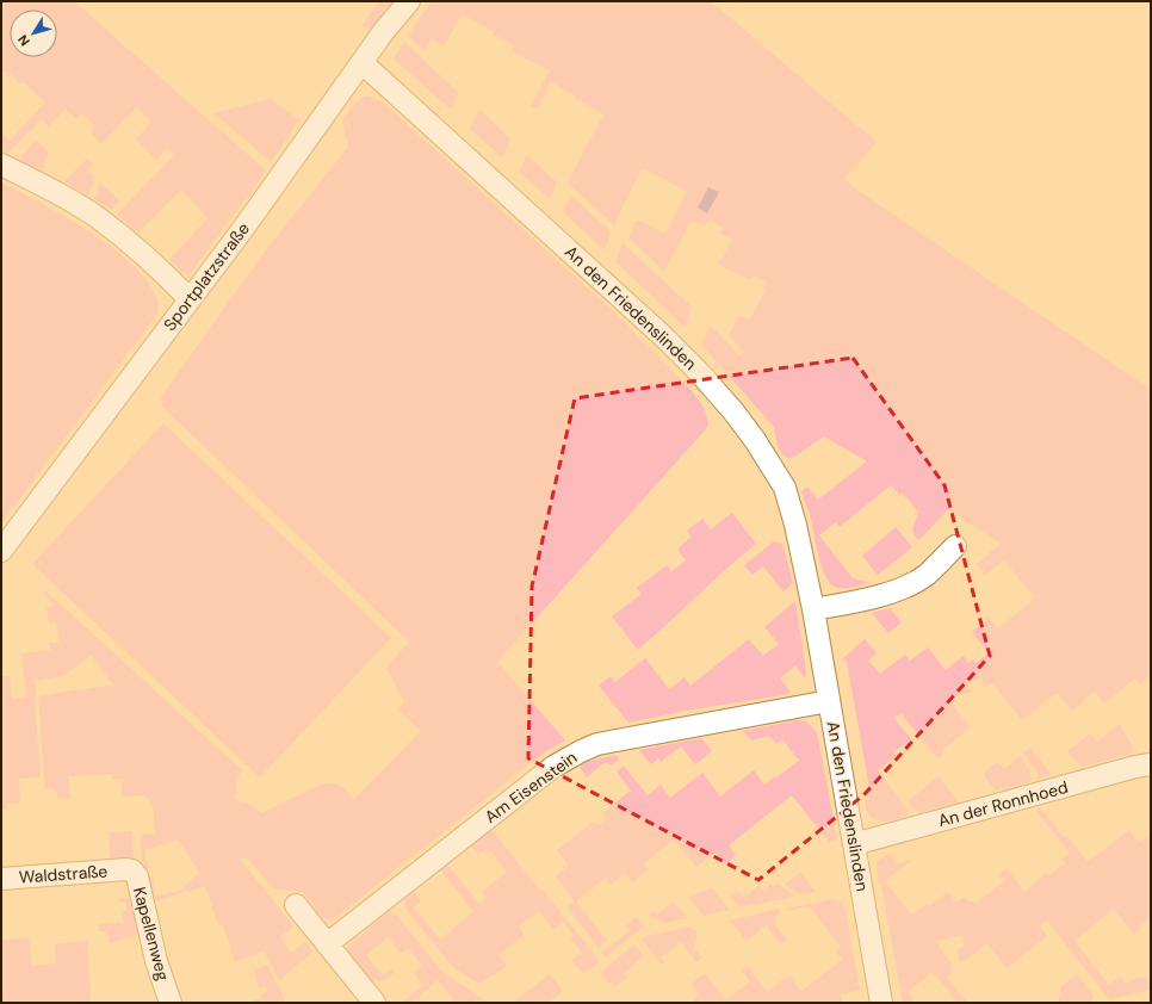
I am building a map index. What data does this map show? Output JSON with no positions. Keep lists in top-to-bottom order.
{
  "streets": {
    "street": [
      "Sportplatzstraße",
      "An den Friedenslinden",
      "Am Eisenstein",
      "An der Ronnhoed",
      "Waldstraße",
      "Kapellenweg"
    ]
  },
  "crossings": [
    ["Sportplatzstraße", "An den Friedenslinden"],
    ["An den Friedenslinden", "Am Eisenstein"],
    ["An den Friedenslinden", "An der Ronnhoed"],
    ["Waldstraße", "Kapellenweg"]
  ],
  "north": "bottom left"
}
